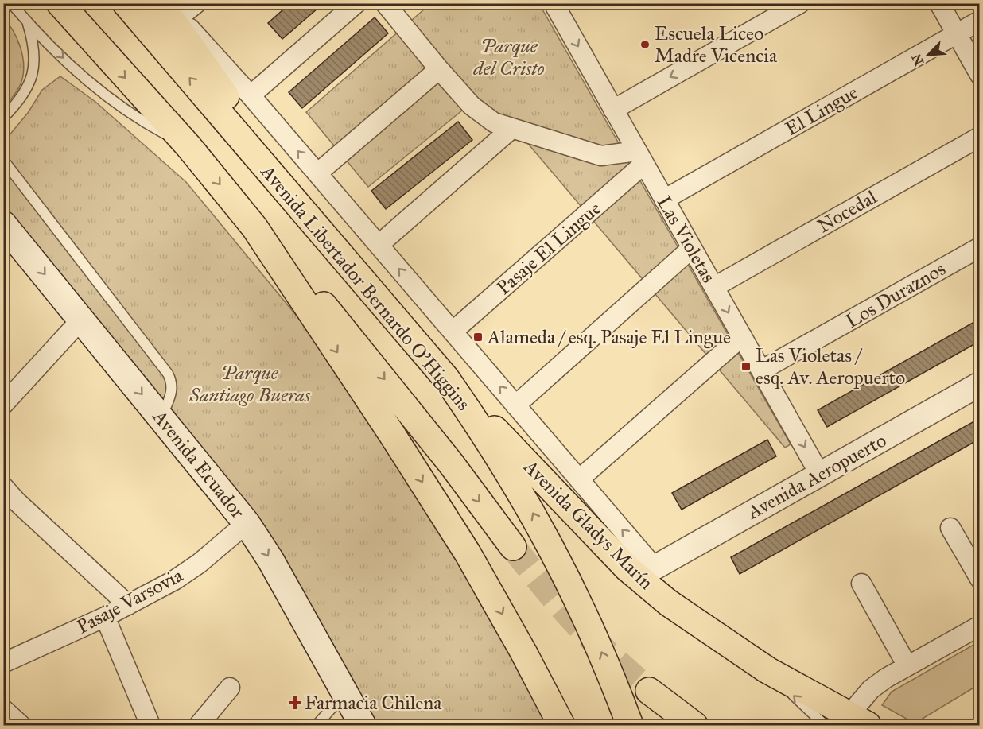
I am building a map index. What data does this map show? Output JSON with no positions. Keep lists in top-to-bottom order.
{
  "streets": {
    "main road": ["Avenida Libertador Bernardo O'Higgins", "Avenida Ecuador", "Avenida Gladys Marín"],
    "street": [
      "El Lingue",
      "Nocedal",
      "Las Violetas",
      "Pasaje El Lingue",
      "Los Duraznos",
      "Avenida Aeropuerto",
      "Pasaje Varsovia"
    ]
  },
  "crossings": [
    ["El Lingue", "Las Violetas"],
    ["Nocedal", "Las Violetas"],
    ["Las Violetas", "Pasaje El Lingue"],
    ["Las Violetas", "Los Duraznos"],
    ["Las Violetas", "Avenida Aeropuerto"],
    ["Pasaje El Lingue", "Avenida Libertador Bernardo O'Higgins"],
    ["Avenida Libertador Bernardo O'Higgins", "Avenida Aeropuerto"],
    ["Avenida Libertador Bernardo O'Higgins", "Avenida Gladys Marín"],
    ["Avenida Ecuador", "Pasaje Varsovia"]
  ],
  "parks": ["Parque del Cristo", "Parque Santiago Bueras"],
  "places": {
    "other": ["Escuela Liceo Madre Vicencia"],
    "transit": ["Alameda / esq. Pasaje El Lingue", "Las Violetas / esq. Av. Aeropuerto"],
    "health": ["Farmacia Chilena"]
  },
  "north": "bottom left"
}
